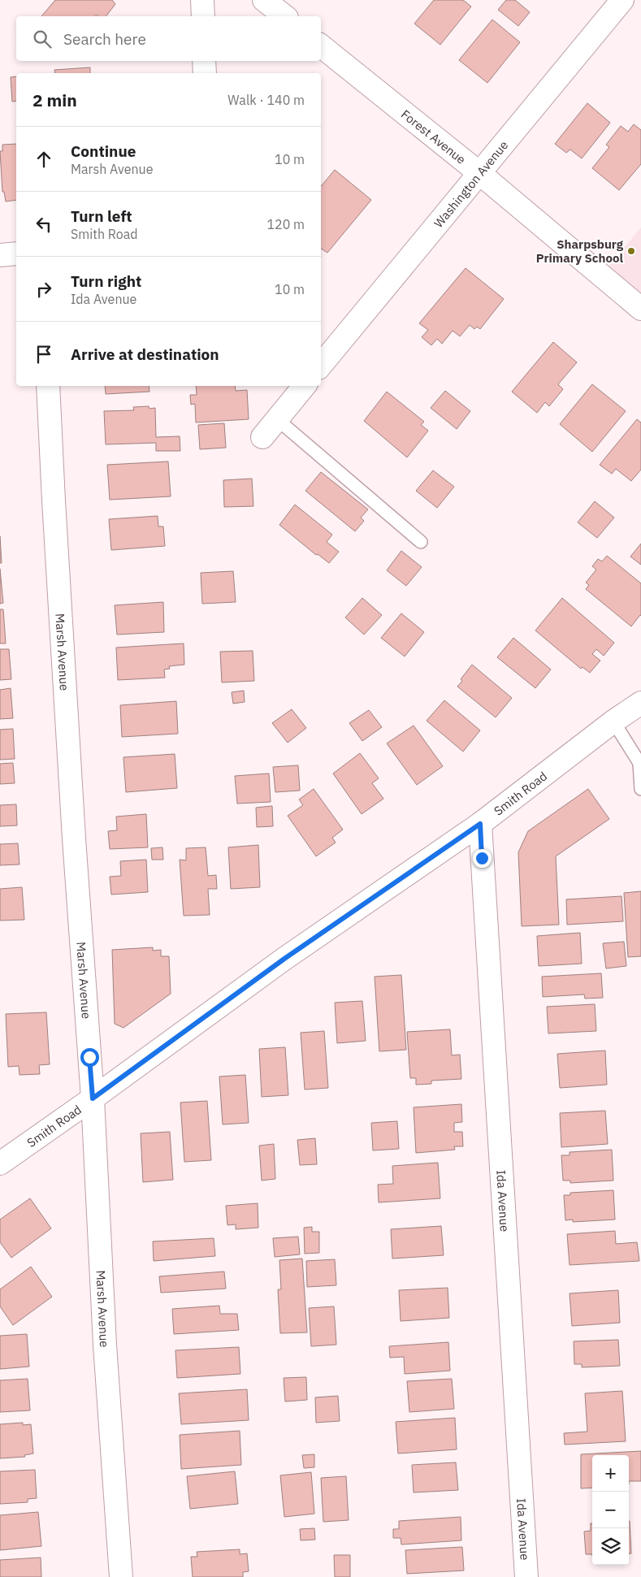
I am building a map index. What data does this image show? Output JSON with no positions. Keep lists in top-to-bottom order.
{
  "streets": {
    "street": [
      "Forest Avenue",
      "Washington Avenue",
      "Marsh Avenue",
      "Smith Road",
      "Ida Avenue"
    ]
  },
  "crossings": [
    ["Forest Avenue", "Washington Avenue"],
    ["Marsh Avenue", "Smith Road"],
    ["Smith Road", "Ida Avenue"]
  ],
  "places": ["Sharpsburg Primary School"],
  "page": {
    "search": "Search here",
    "heading": ["2 min", "Walk · 140 m"],
    "list": [
      ["Continue", "Marsh Avenue", "10 m"],
      ["Turn left", "Smith Road", "120 m"],
      ["Turn right", "Ida Avenue", "10 m"],
      "Arrive at destination"
    ],
    "map_buttons": ["+", "−"]
  }
}
